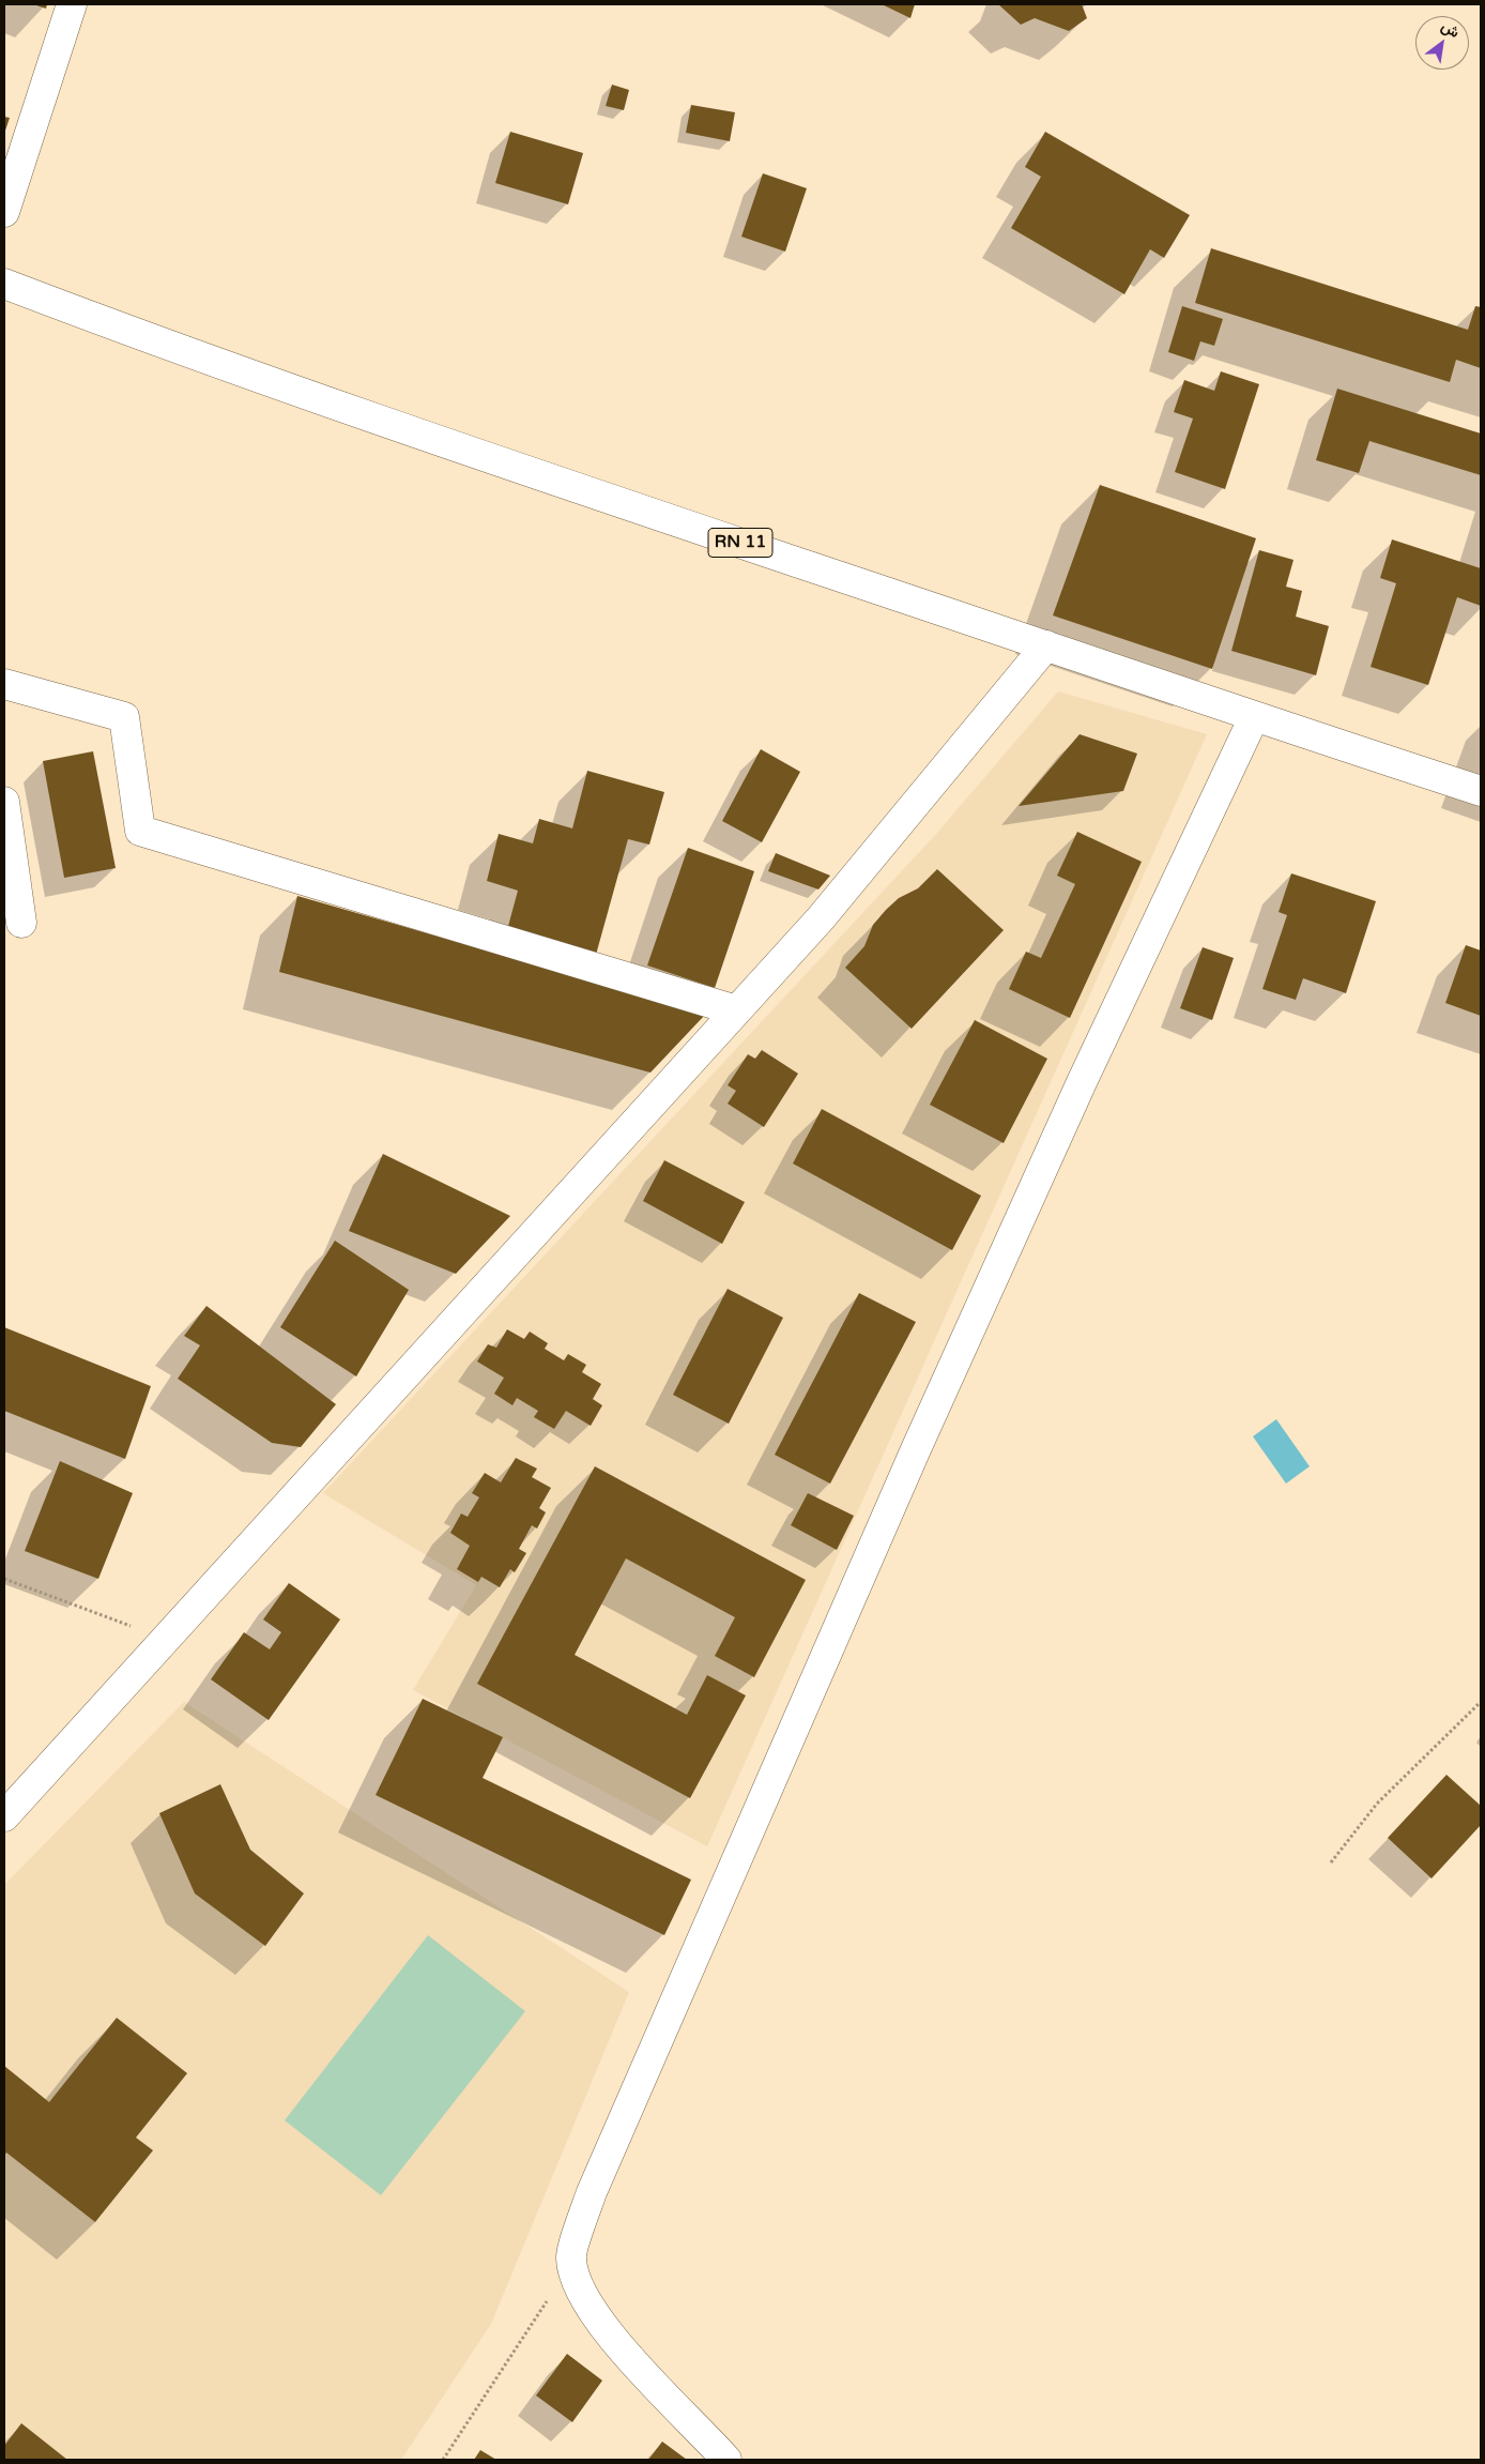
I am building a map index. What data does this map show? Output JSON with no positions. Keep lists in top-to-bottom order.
{
  "streets": {
    "street": ["RN 11"]
  },
  "north": "top right"
}
